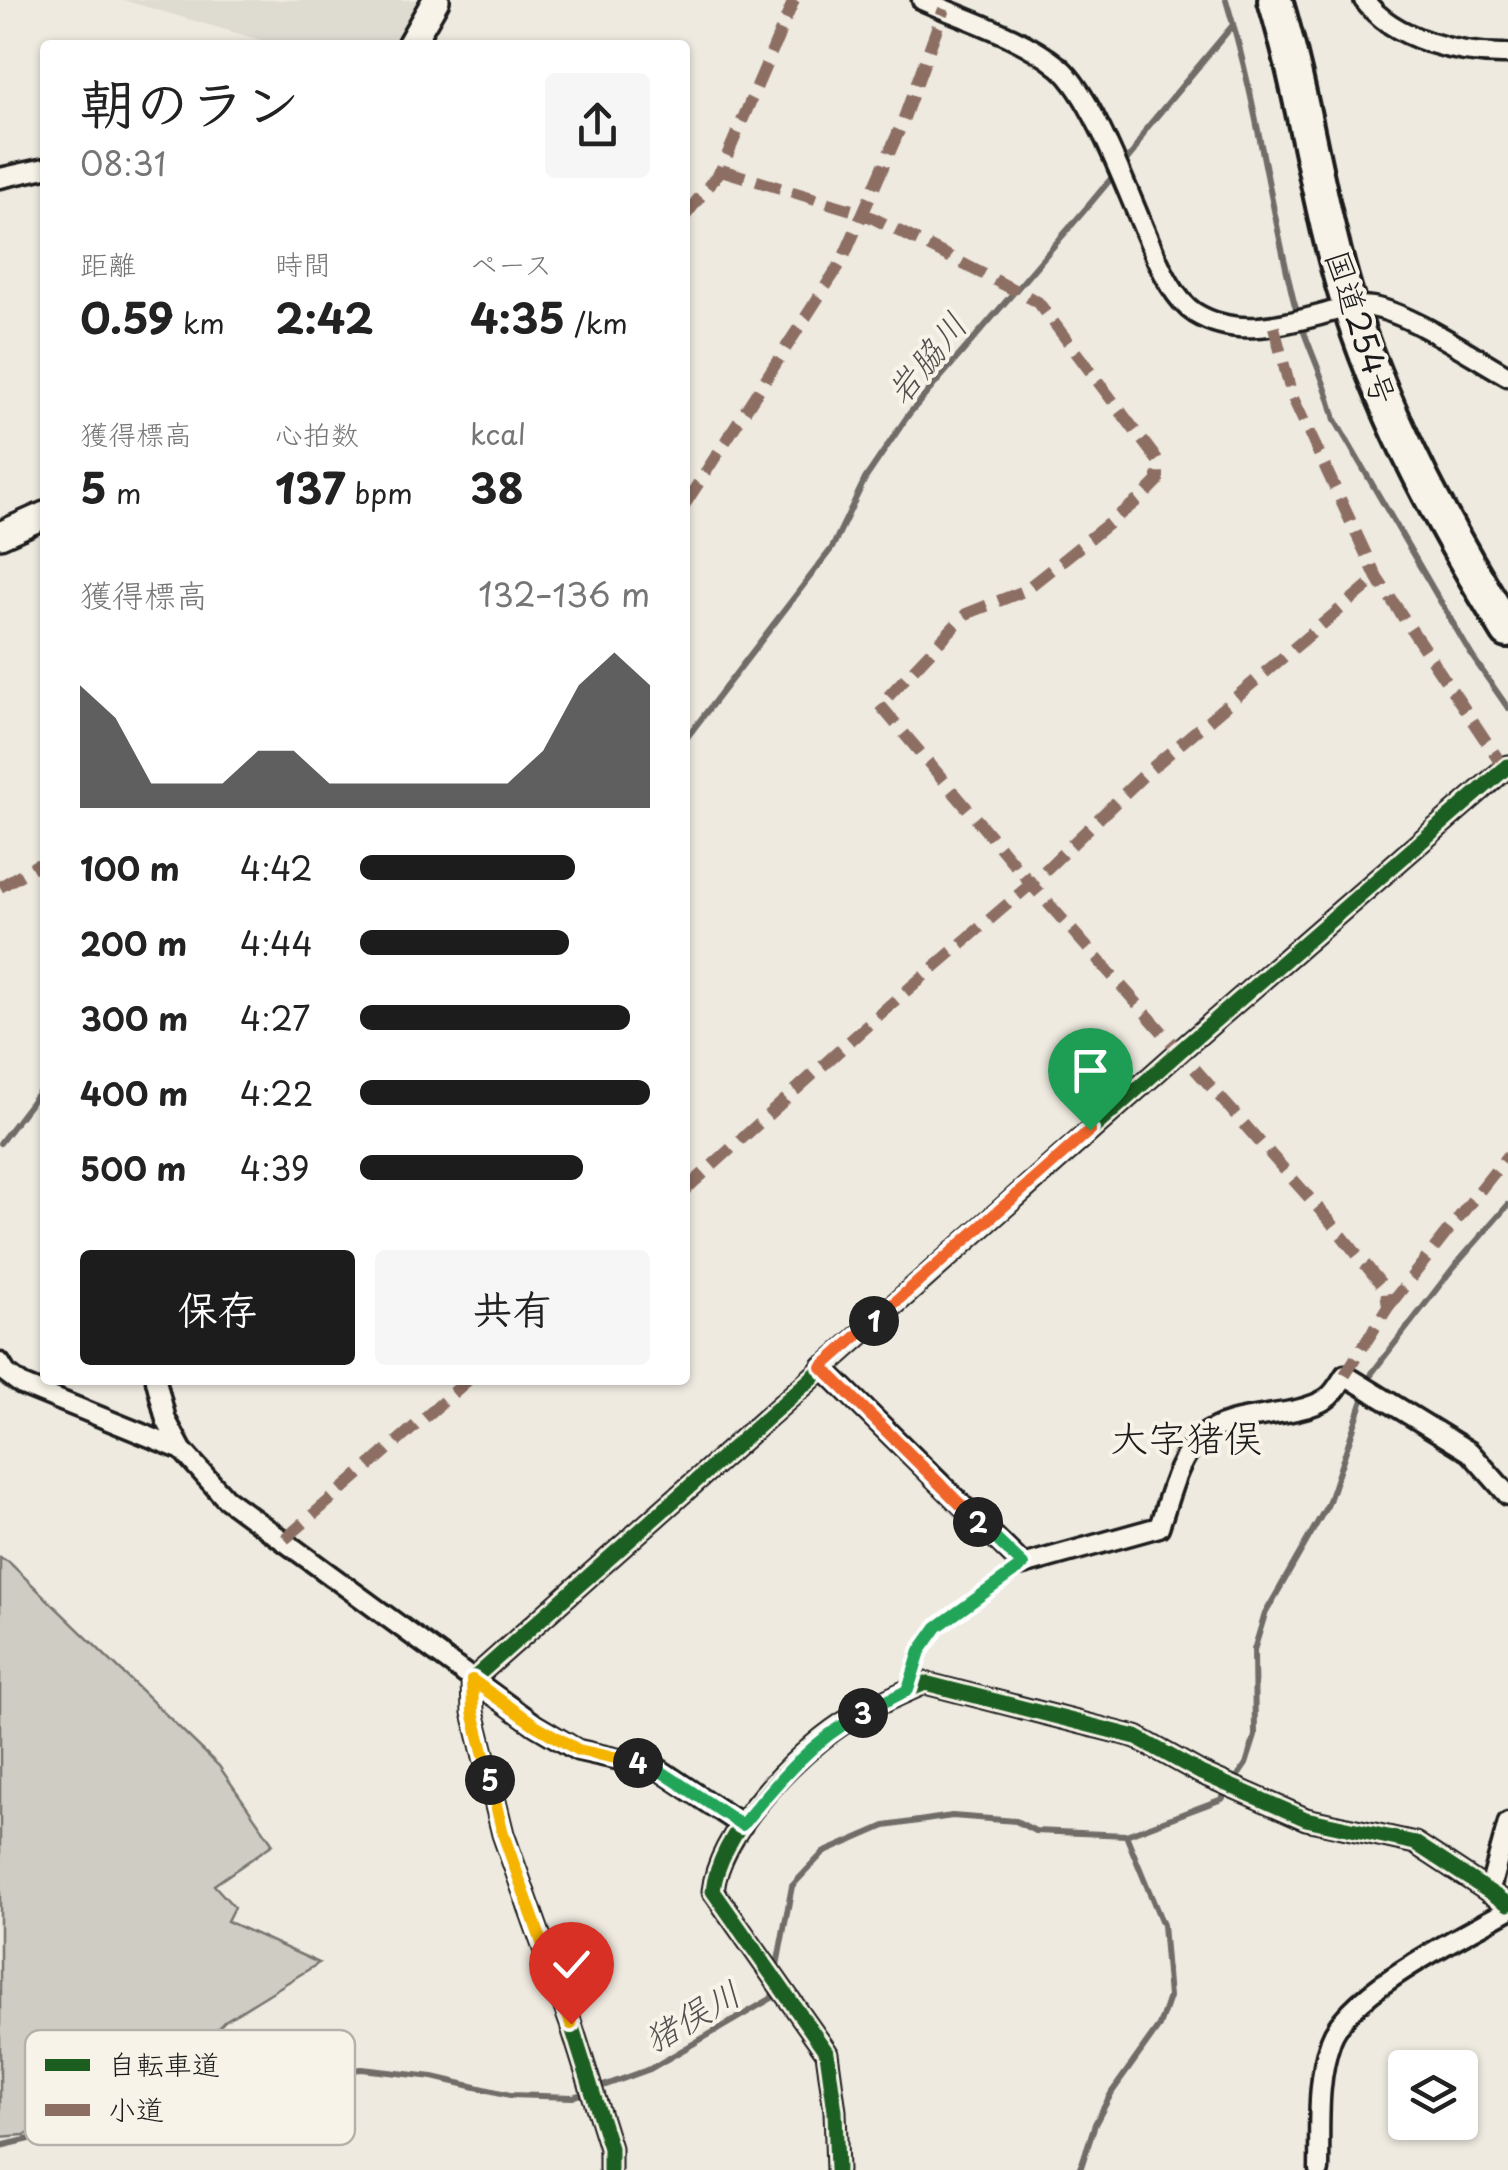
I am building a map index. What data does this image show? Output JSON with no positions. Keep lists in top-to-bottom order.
{
  "streets": {
    "highway": ["国道254号"]
  },
  "districts": ["大字猪俣"],
  "water": ["岩脇川", "猪俣川"],
  "legend": ["自転車道", "小道"],
  "page": {
    "heading": ["朝のラン", "08:31"],
    "stats": [
      ["距離", "0.59 km"],
      ["時間", "2:42"],
      ["ペース", "4:35 /km"],
      ["獲得標高", "5 m"],
      ["心拍数", "137 bpm"],
      ["kcal", "38"]
    ],
    "chart": ["獲得標高", "132–136 m"],
    "list": [
      {
        "name": "100 m",
        "note": "4:42"
      },
      {
        "name": "200 m",
        "note": "4:44"
      },
      {
        "name": "300 m",
        "note": "4:27"
      },
      {
        "name": "400 m",
        "note": "4:22"
      },
      {
        "name": "500 m",
        "note": "4:39"
      }
    ],
    "buttons": ["保存", "共有"],
    "pins": [
      "1",
      "2",
      "3",
      "4",
      "5"
    ]
  }
}
